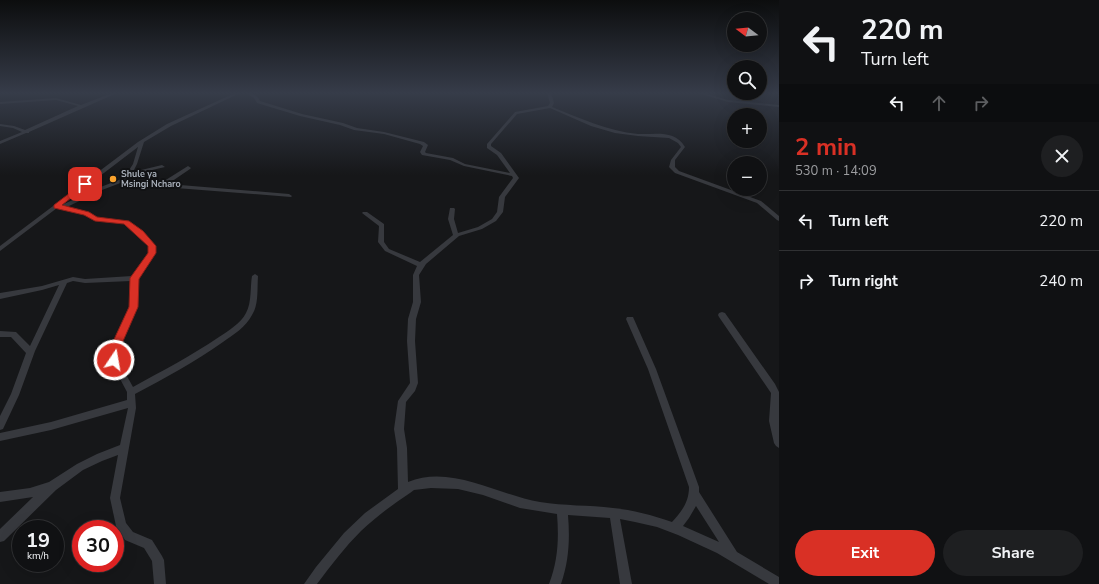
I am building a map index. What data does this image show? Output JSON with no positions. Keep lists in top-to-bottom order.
{
  "places": ["Shule ya Msingi Ncharo"],
  "north": "left",
  "page": {
    "turn": ["220 m", "Turn left"],
    "map_buttons": ["+", "−"],
    "heading": ["2 min", "530 m · 14:09"],
    "list": [
      {
        "name": "Turn left",
        "value": "220 m"
      },
      {
        "name": "Turn right",
        "value": "240 m"
      }
    ],
    "speed": "19 km/h",
    "limit": "30",
    "buttons": ["Exit", "Share"]
  }
}
